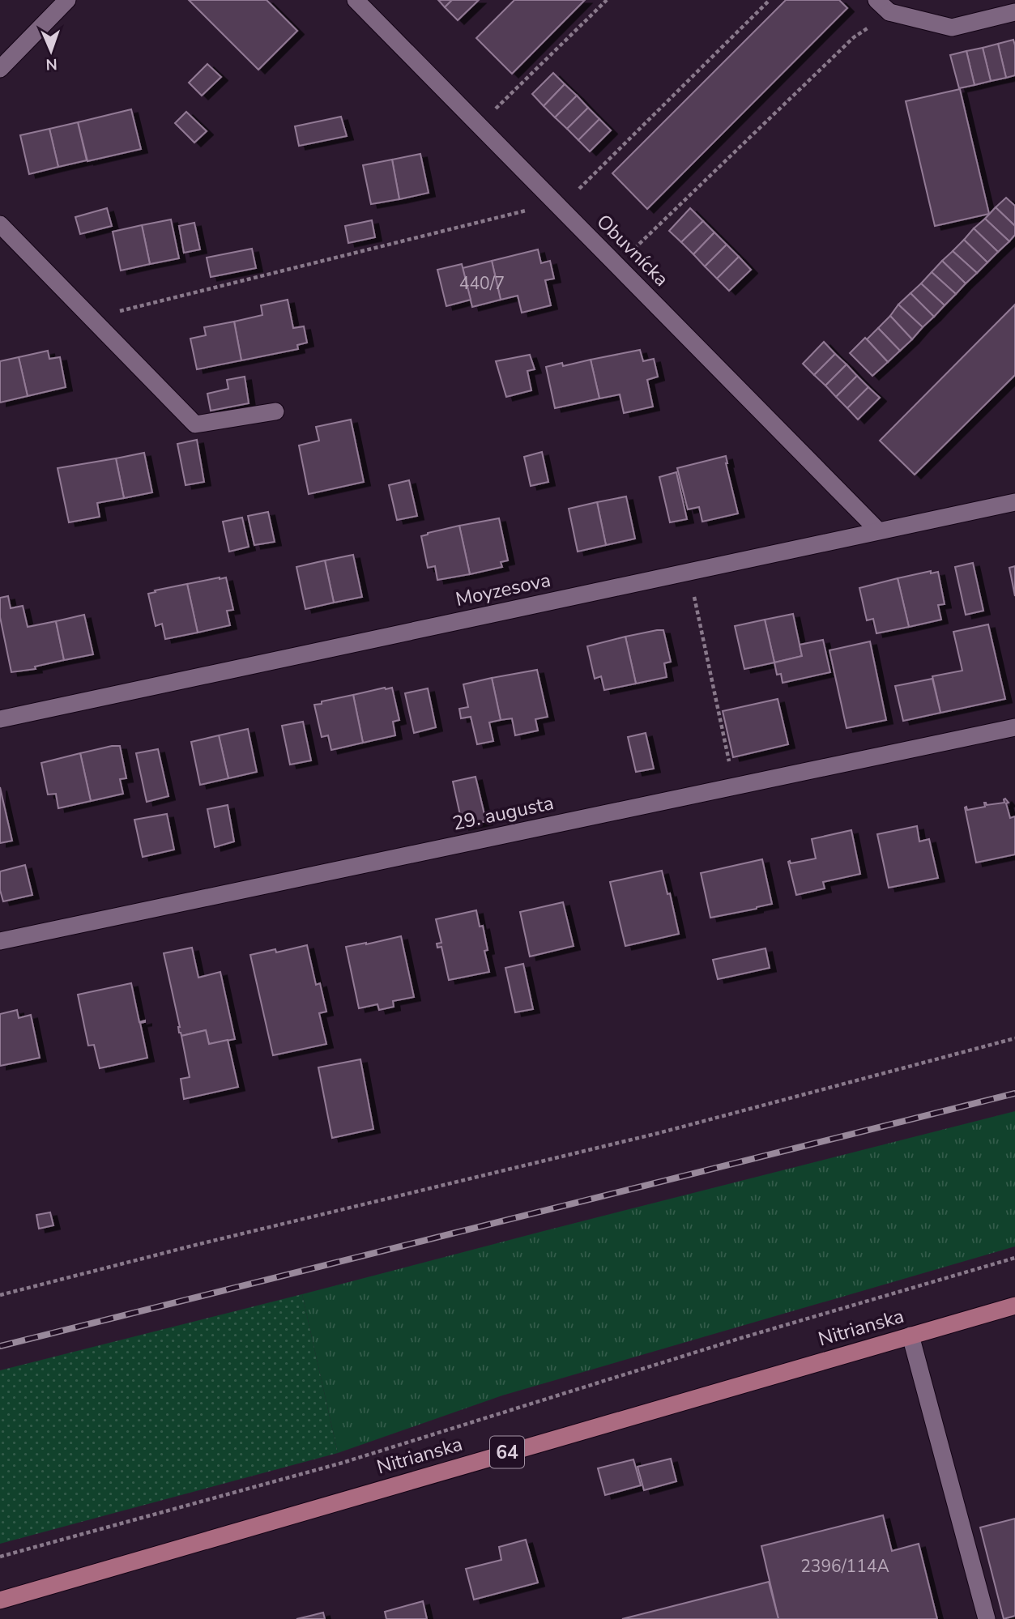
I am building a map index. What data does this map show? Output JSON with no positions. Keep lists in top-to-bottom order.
{
  "streets": {
    "main road": ["Nitrianska", "64"],
    "street": ["Obuvnícka", "Moyzesova", "29. augusta"]
  },
  "crossings": [
    ["Obuvnícka", "Moyzesova"]
  ],
  "house_numbers": ["440/7", "2396/114A"],
  "north": "bottom"
}
